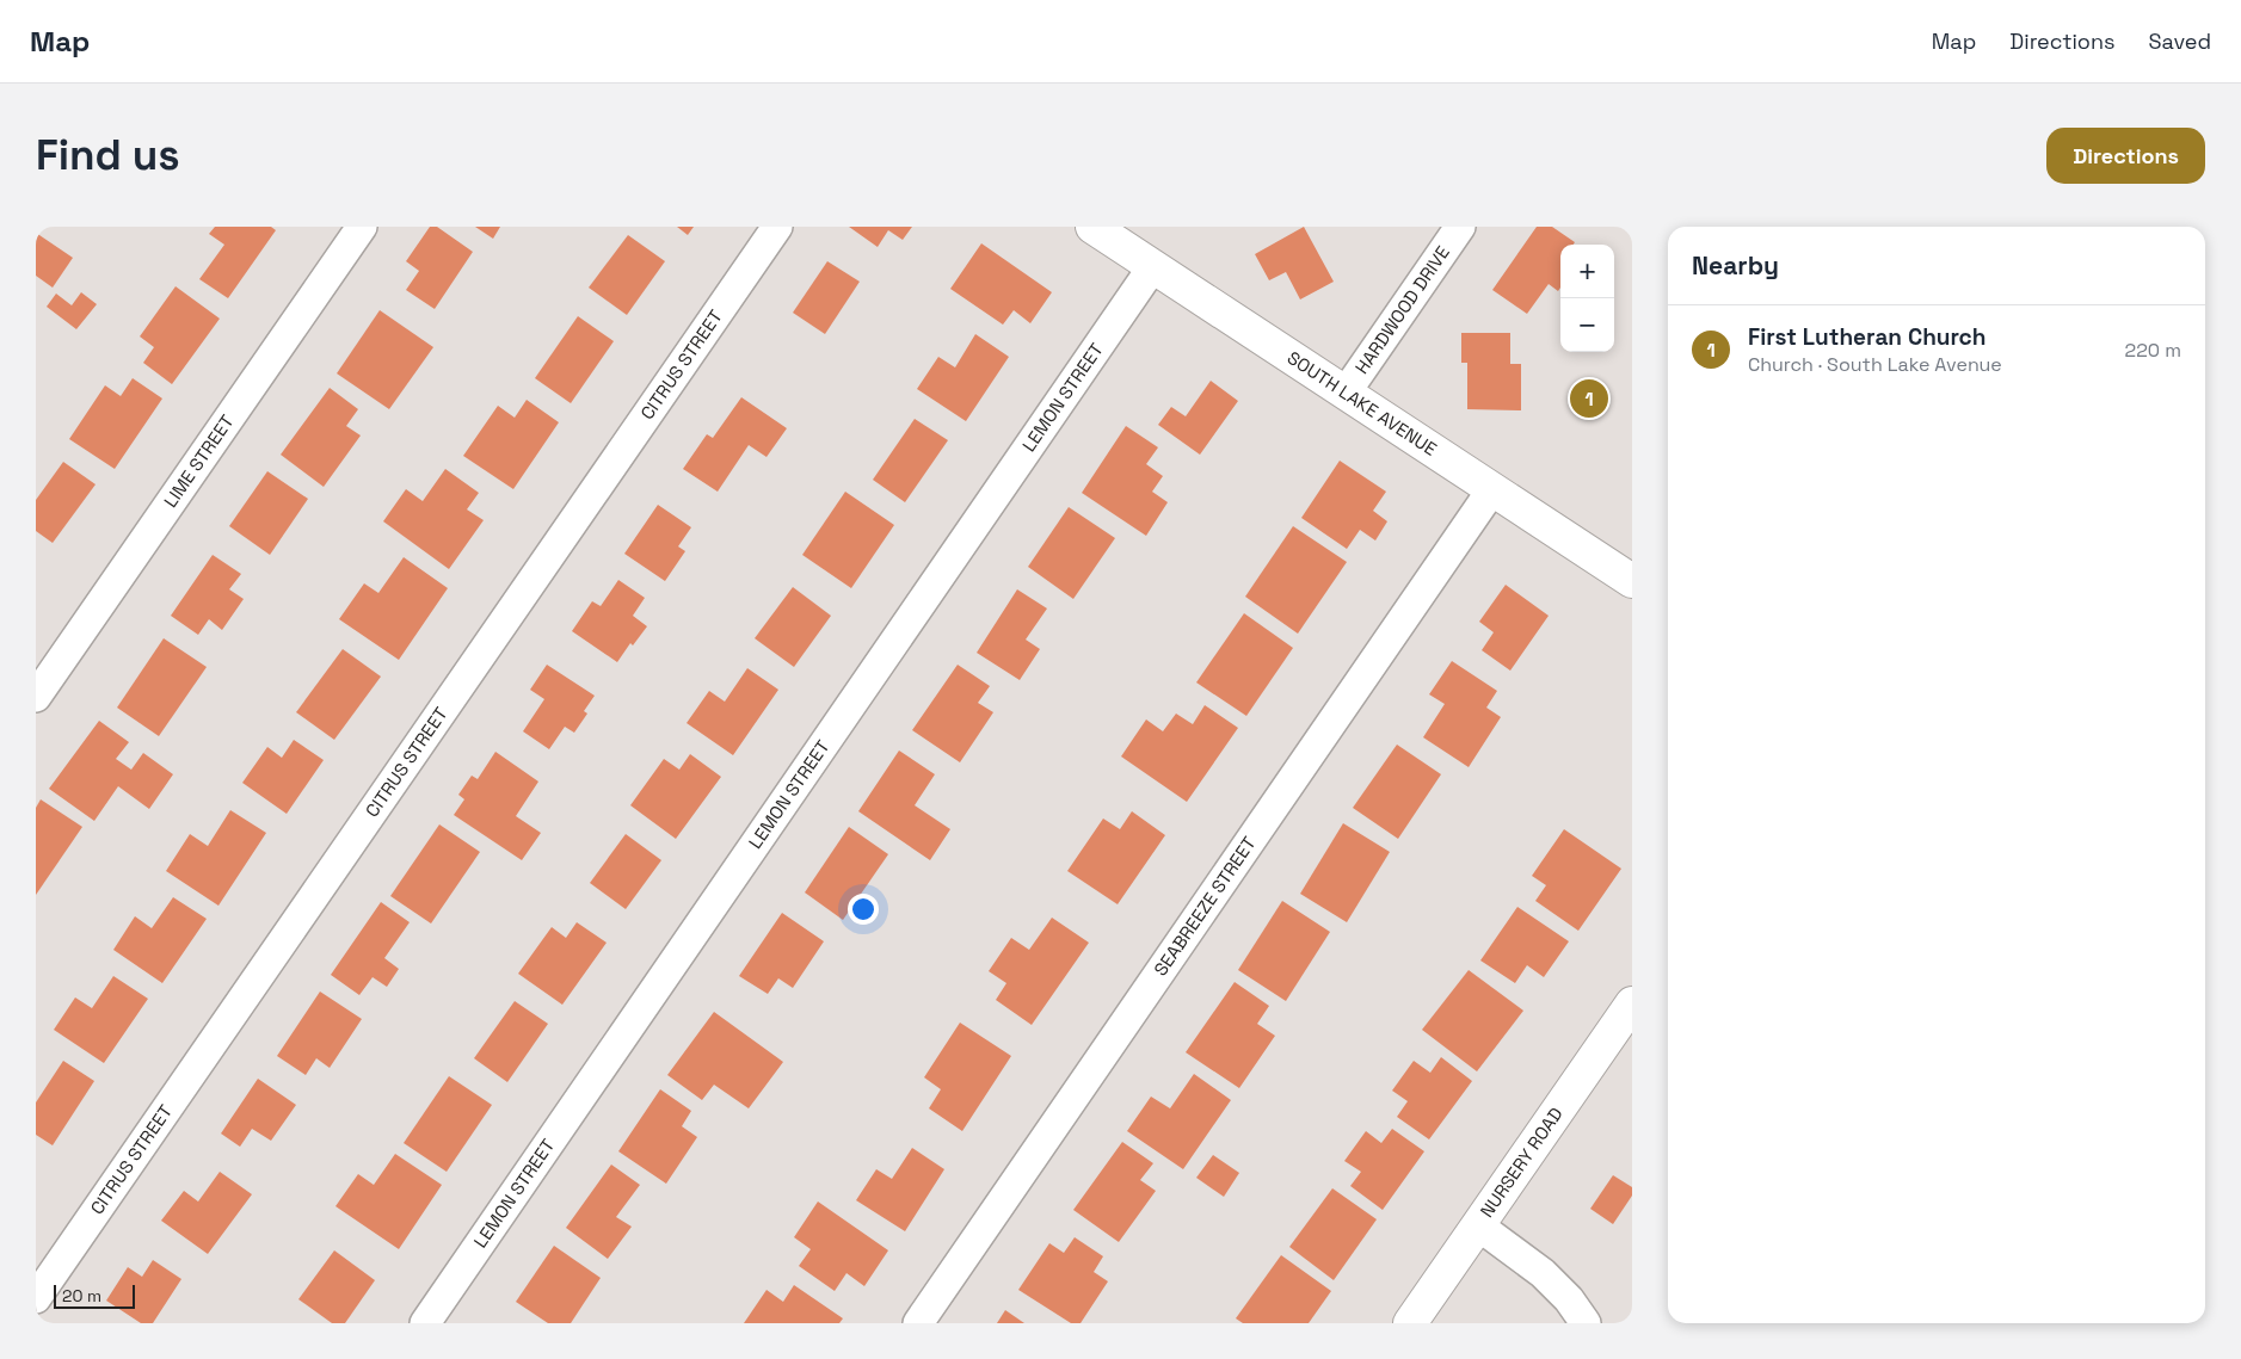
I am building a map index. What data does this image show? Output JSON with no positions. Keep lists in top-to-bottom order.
{
  "streets": {
    "street": [
      "HARDWOOD DRIVE",
      "CITRUS STREET",
      "LEMON STREET",
      "SOUTH LAKE AVENUE",
      "LIME STREET",
      "SEABREEZE STREET",
      "NURSERY ROAD"
    ]
  },
  "crossings": [
    ["HARDWOOD DRIVE", "SOUTH LAKE AVENUE"],
    ["LEMON STREET", "SOUTH LAKE AVENUE"],
    ["SOUTH LAKE AVENUE", "SEABREEZE STREET"]
  ],
  "scale_bar": "20 m",
  "page": {
    "header": "Map",
    "nav": ["Map", "Directions", "Saved"],
    "buttons": "Directions",
    "title": "Find us",
    "heading": "Nearby",
    "map_buttons": ["+", "−"],
    "list": [
      {
        "mark": "1",
        "name": "First Lutheran Church",
        "note": "Church · South Lake Avenue",
        "value": "220 m"
      }
    ],
    "pins": "1",
    "scale": "20 m"
  }
}
